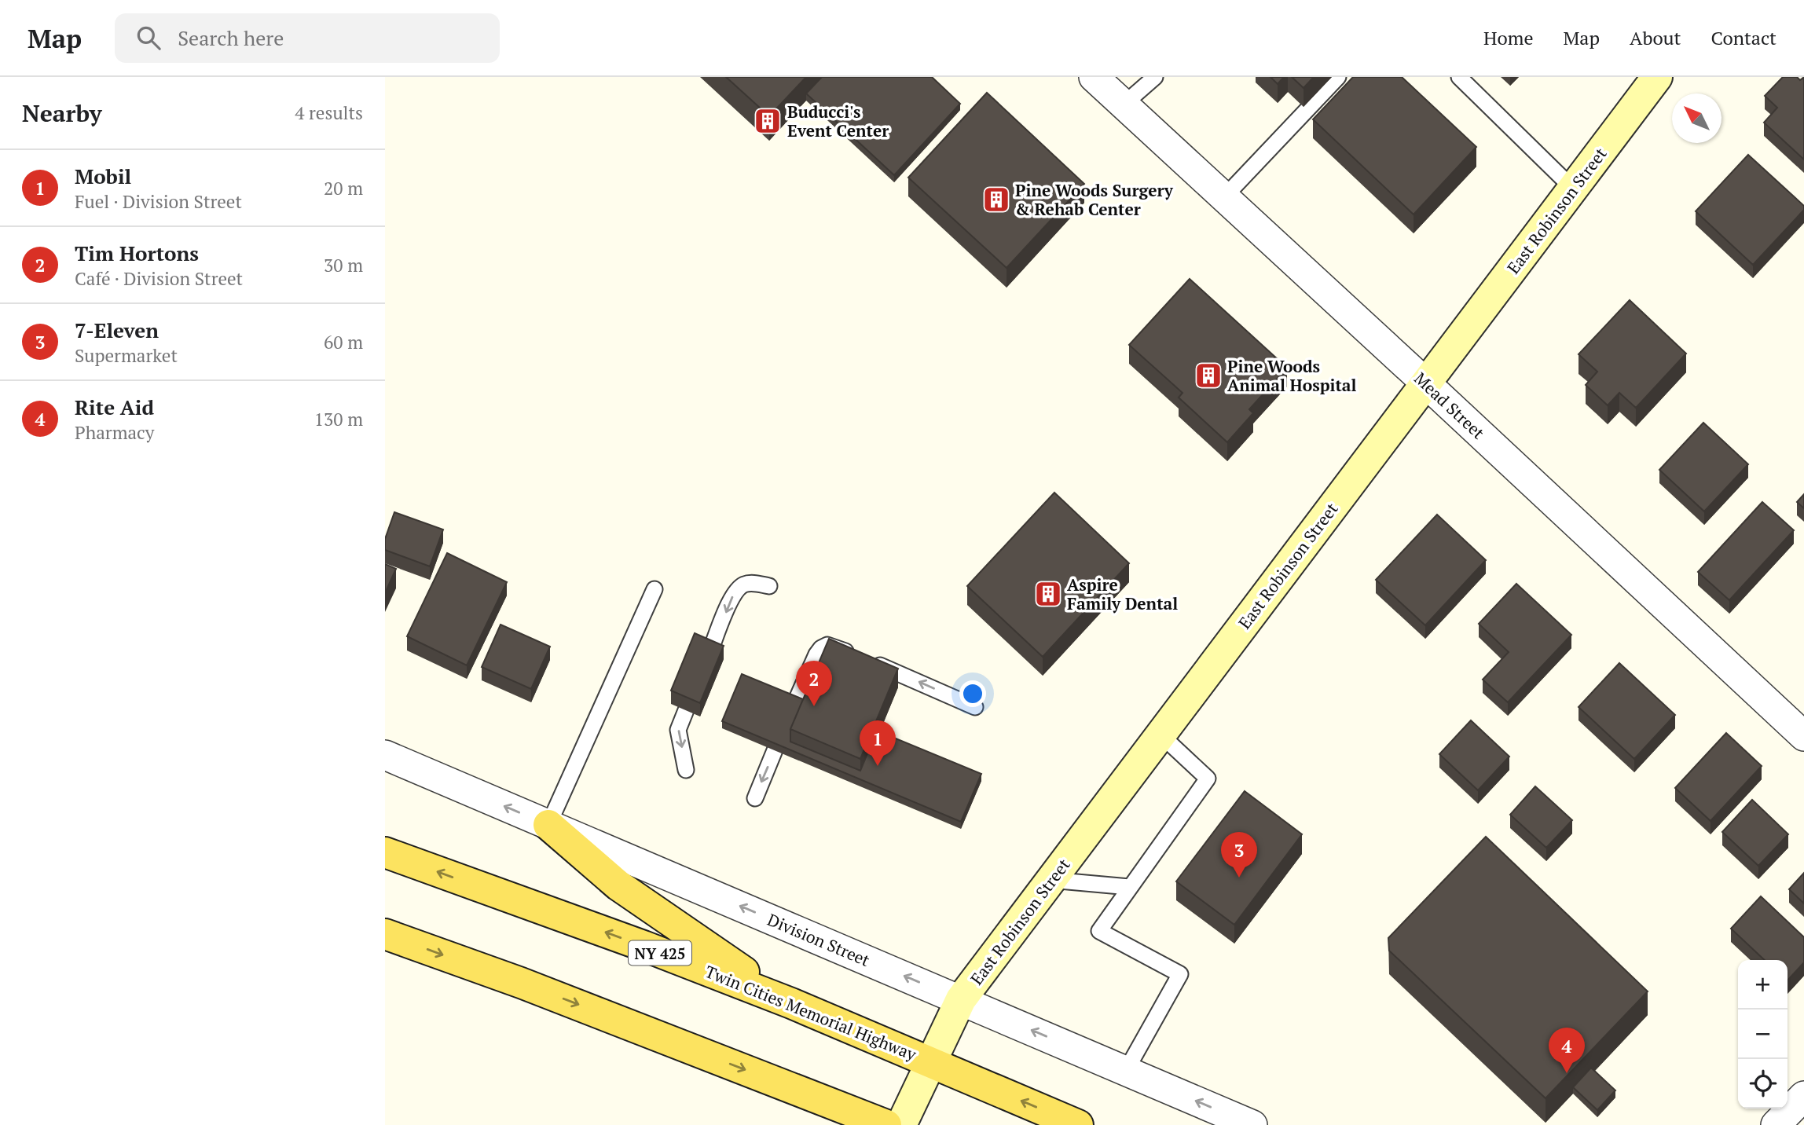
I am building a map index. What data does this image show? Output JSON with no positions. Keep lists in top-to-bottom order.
{
  "streets": {
    "main road": ["NY 425", "Twin Cities Memorial Highway"],
    "street": ["East Robinson Street", "Mead Street", "Division Street"]
  },
  "crossings": [
    ["East Robinson Street", "Mead Street"],
    ["East Robinson Street", "Division Street"],
    ["East Robinson Street", "Twin Cities Memorial Highway"]
  ],
  "one_way": ["Division Street"],
  "places": {
    "building": [
      "Buducci's Event Center",
      "Pine Woods Surgery & Rehab Center",
      "Pine Woods Animal Hospital",
      "Aspire Family Dental"
    ]
  },
  "north": "top left",
  "page": {
    "header": "Map",
    "search": "Search here",
    "nav": [
      "Home",
      "Map",
      "About",
      "Contact"
    ],
    "heading": ["Nearby", "4 results"],
    "list": [
      {
        "mark": "1",
        "name": "Mobil",
        "note": "Fuel · Division Street",
        "value": "20 m"
      },
      {
        "mark": "2",
        "name": "Tim Hortons",
        "note": "Café · Division Street",
        "value": "30 m"
      },
      {
        "mark": "3",
        "name": "7-Eleven",
        "note": "Supermarket",
        "value": "60 m"
      },
      {
        "mark": "4",
        "name": "Rite Aid",
        "note": "Pharmacy",
        "value": "130 m"
      }
    ],
    "pins": [
      "2",
      "1",
      "3",
      "4"
    ],
    "map_buttons": ["+", "−"]
  }
}
